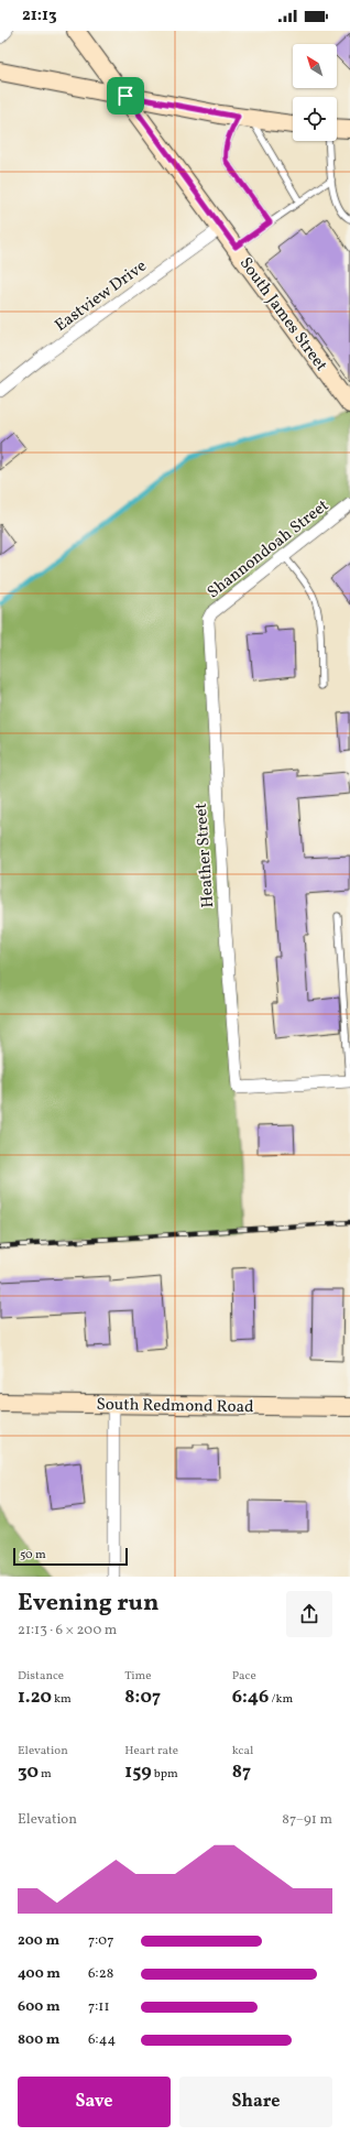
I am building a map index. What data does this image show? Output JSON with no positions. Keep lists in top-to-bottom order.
{
  "streets": {
    "street": [
      "Eastview Drive",
      "South James Street",
      "Shannondoah Street",
      "Heather Street",
      "South Redmond Road"
    ]
  },
  "crossings": [
    ["Eastview Drive", "South James Street"],
    ["Shannondoah Street", "Heather Street"]
  ],
  "scale_bar": "50 m",
  "north": "top left",
  "page": {
    "status": "21:13",
    "scale": "50 m",
    "heading": ["Evening run", "21:13 · 6 × 200 m"],
    "stats": [
      ["Distance", "1.20 km"],
      ["Time", "8:07"],
      ["Pace", "6:46 /km"],
      ["Elevation", "30 m"],
      ["Heart rate", "159 bpm"],
      ["kcal", "87"]
    ],
    "chart": ["Elevation", "87–91 m"],
    "list": [
      {
        "name": "200 m",
        "note": "7:07"
      },
      {
        "name": "400 m",
        "note": "6:28"
      },
      {
        "name": "600 m",
        "note": "7:11"
      },
      {
        "name": "800 m",
        "note": "6:44"
      }
    ],
    "buttons": ["Save", "Share"]
  }
}
